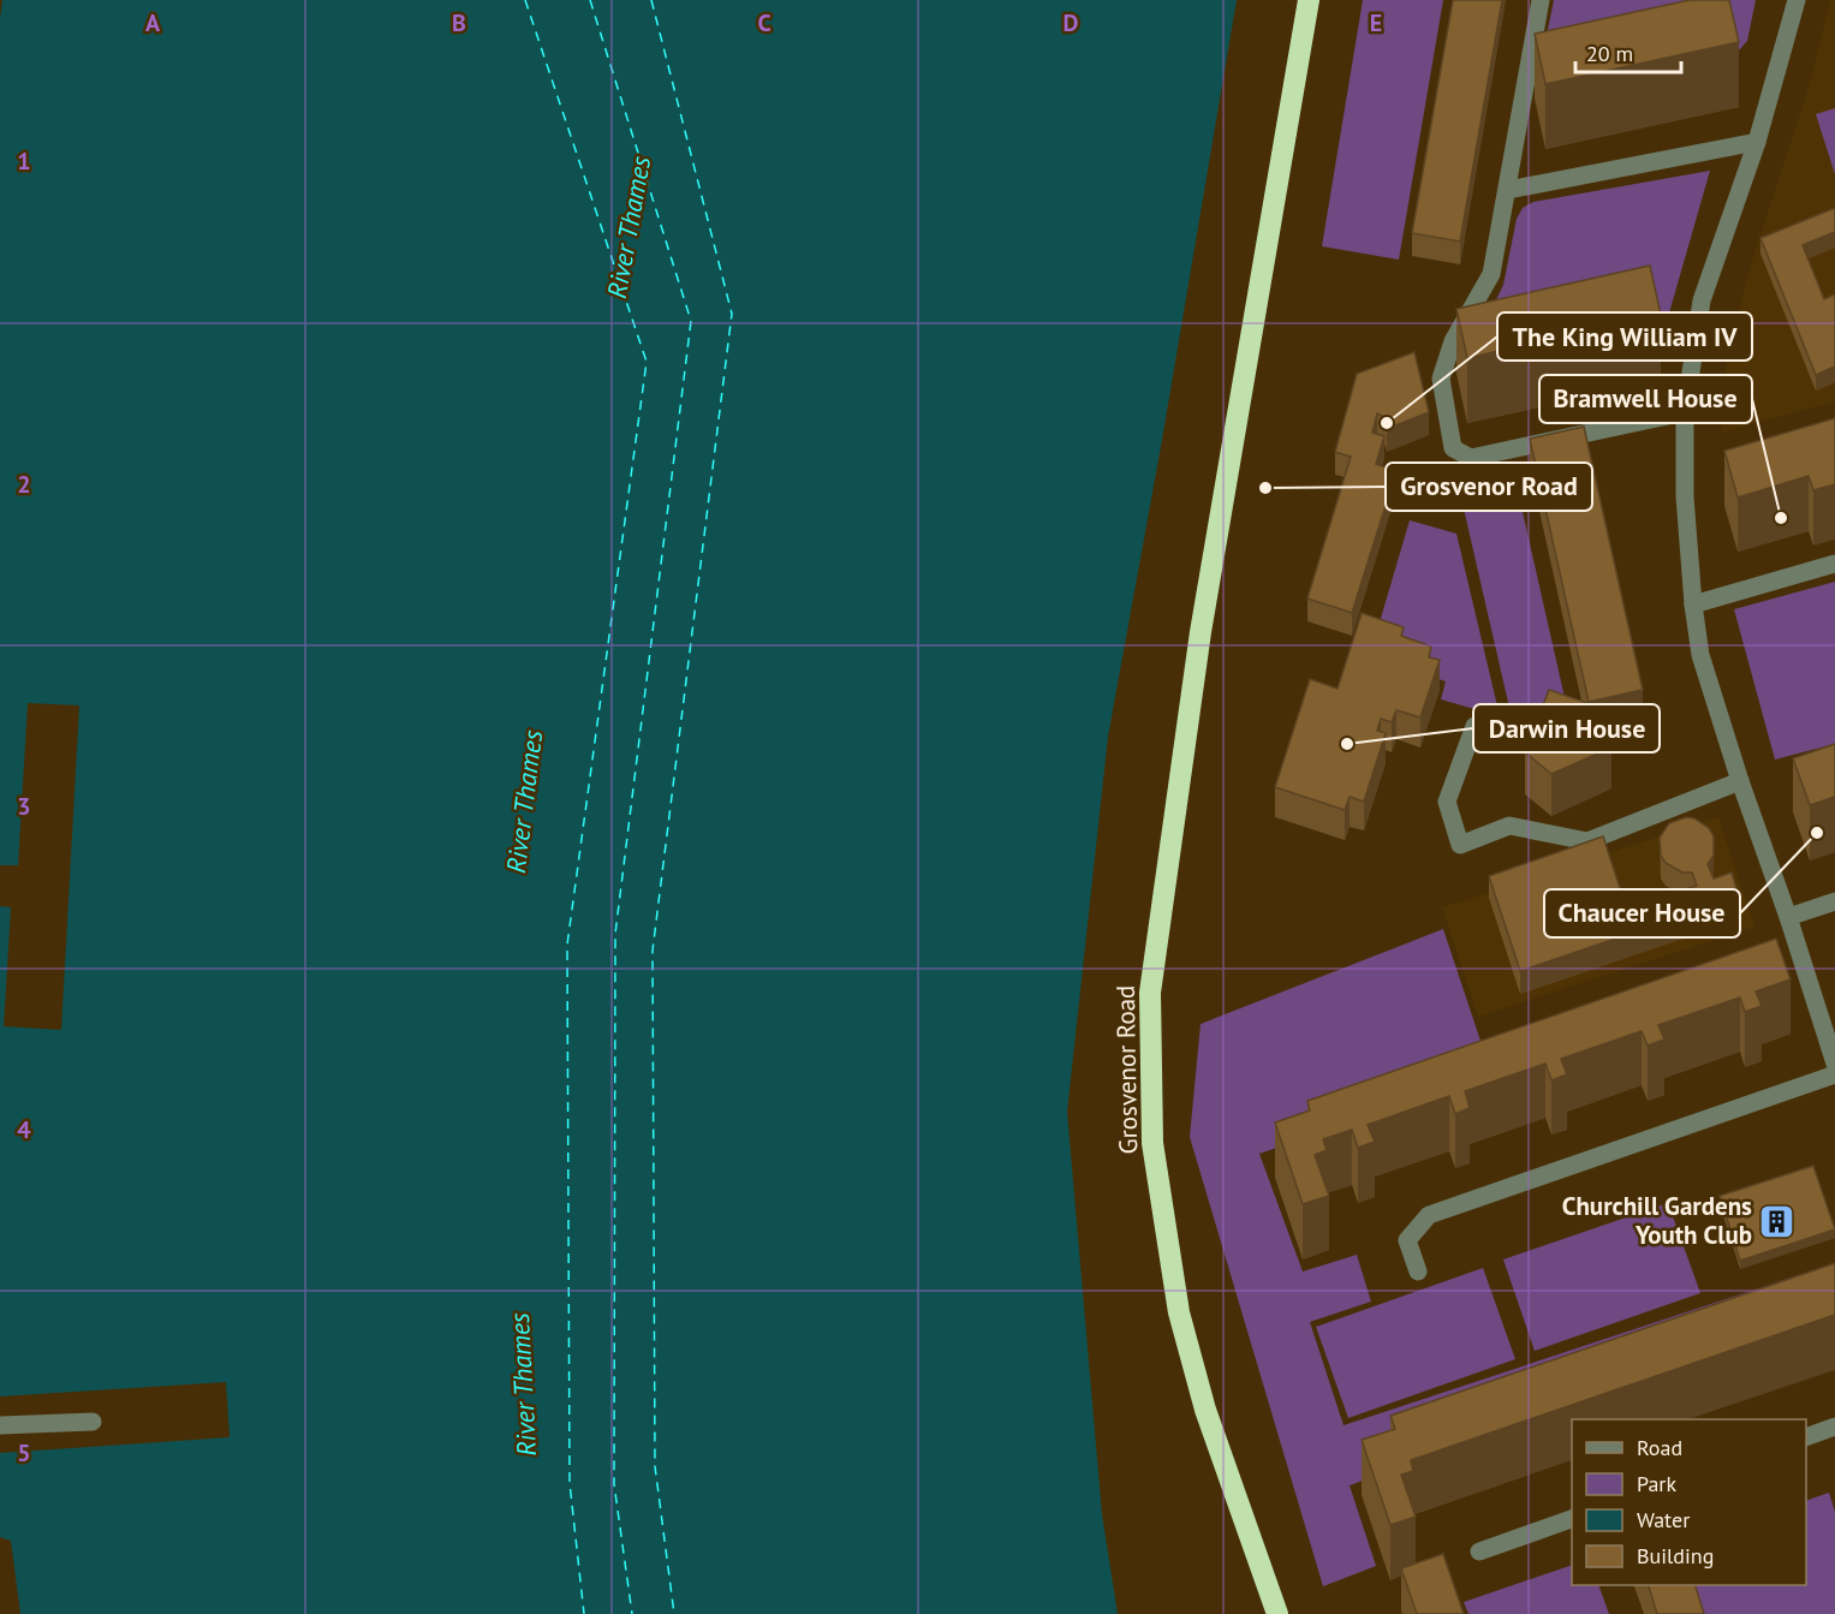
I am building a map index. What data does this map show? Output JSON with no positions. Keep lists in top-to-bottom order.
{
  "streets": {
    "highway": ["Grosvenor Road"]
  },
  "water": ["River Thames"],
  "places": {
    "other": [
      "The King William IV",
      "Grosvenor Road",
      "Bramwell House",
      "Darwin House",
      "Chaucer House"
    ],
    "building": ["Churchill Gardens Youth Club"]
  },
  "legend": [
    "Road",
    "Park",
    "Water",
    "Building"
  ],
  "scale_bar": "20 m",
  "grid": {
    "columns": [
      "A",
      "B",
      "C",
      "D",
      "E"
    ],
    "rows": [
      "1",
      "2",
      "3",
      "4",
      "5"
    ]
  }
}
